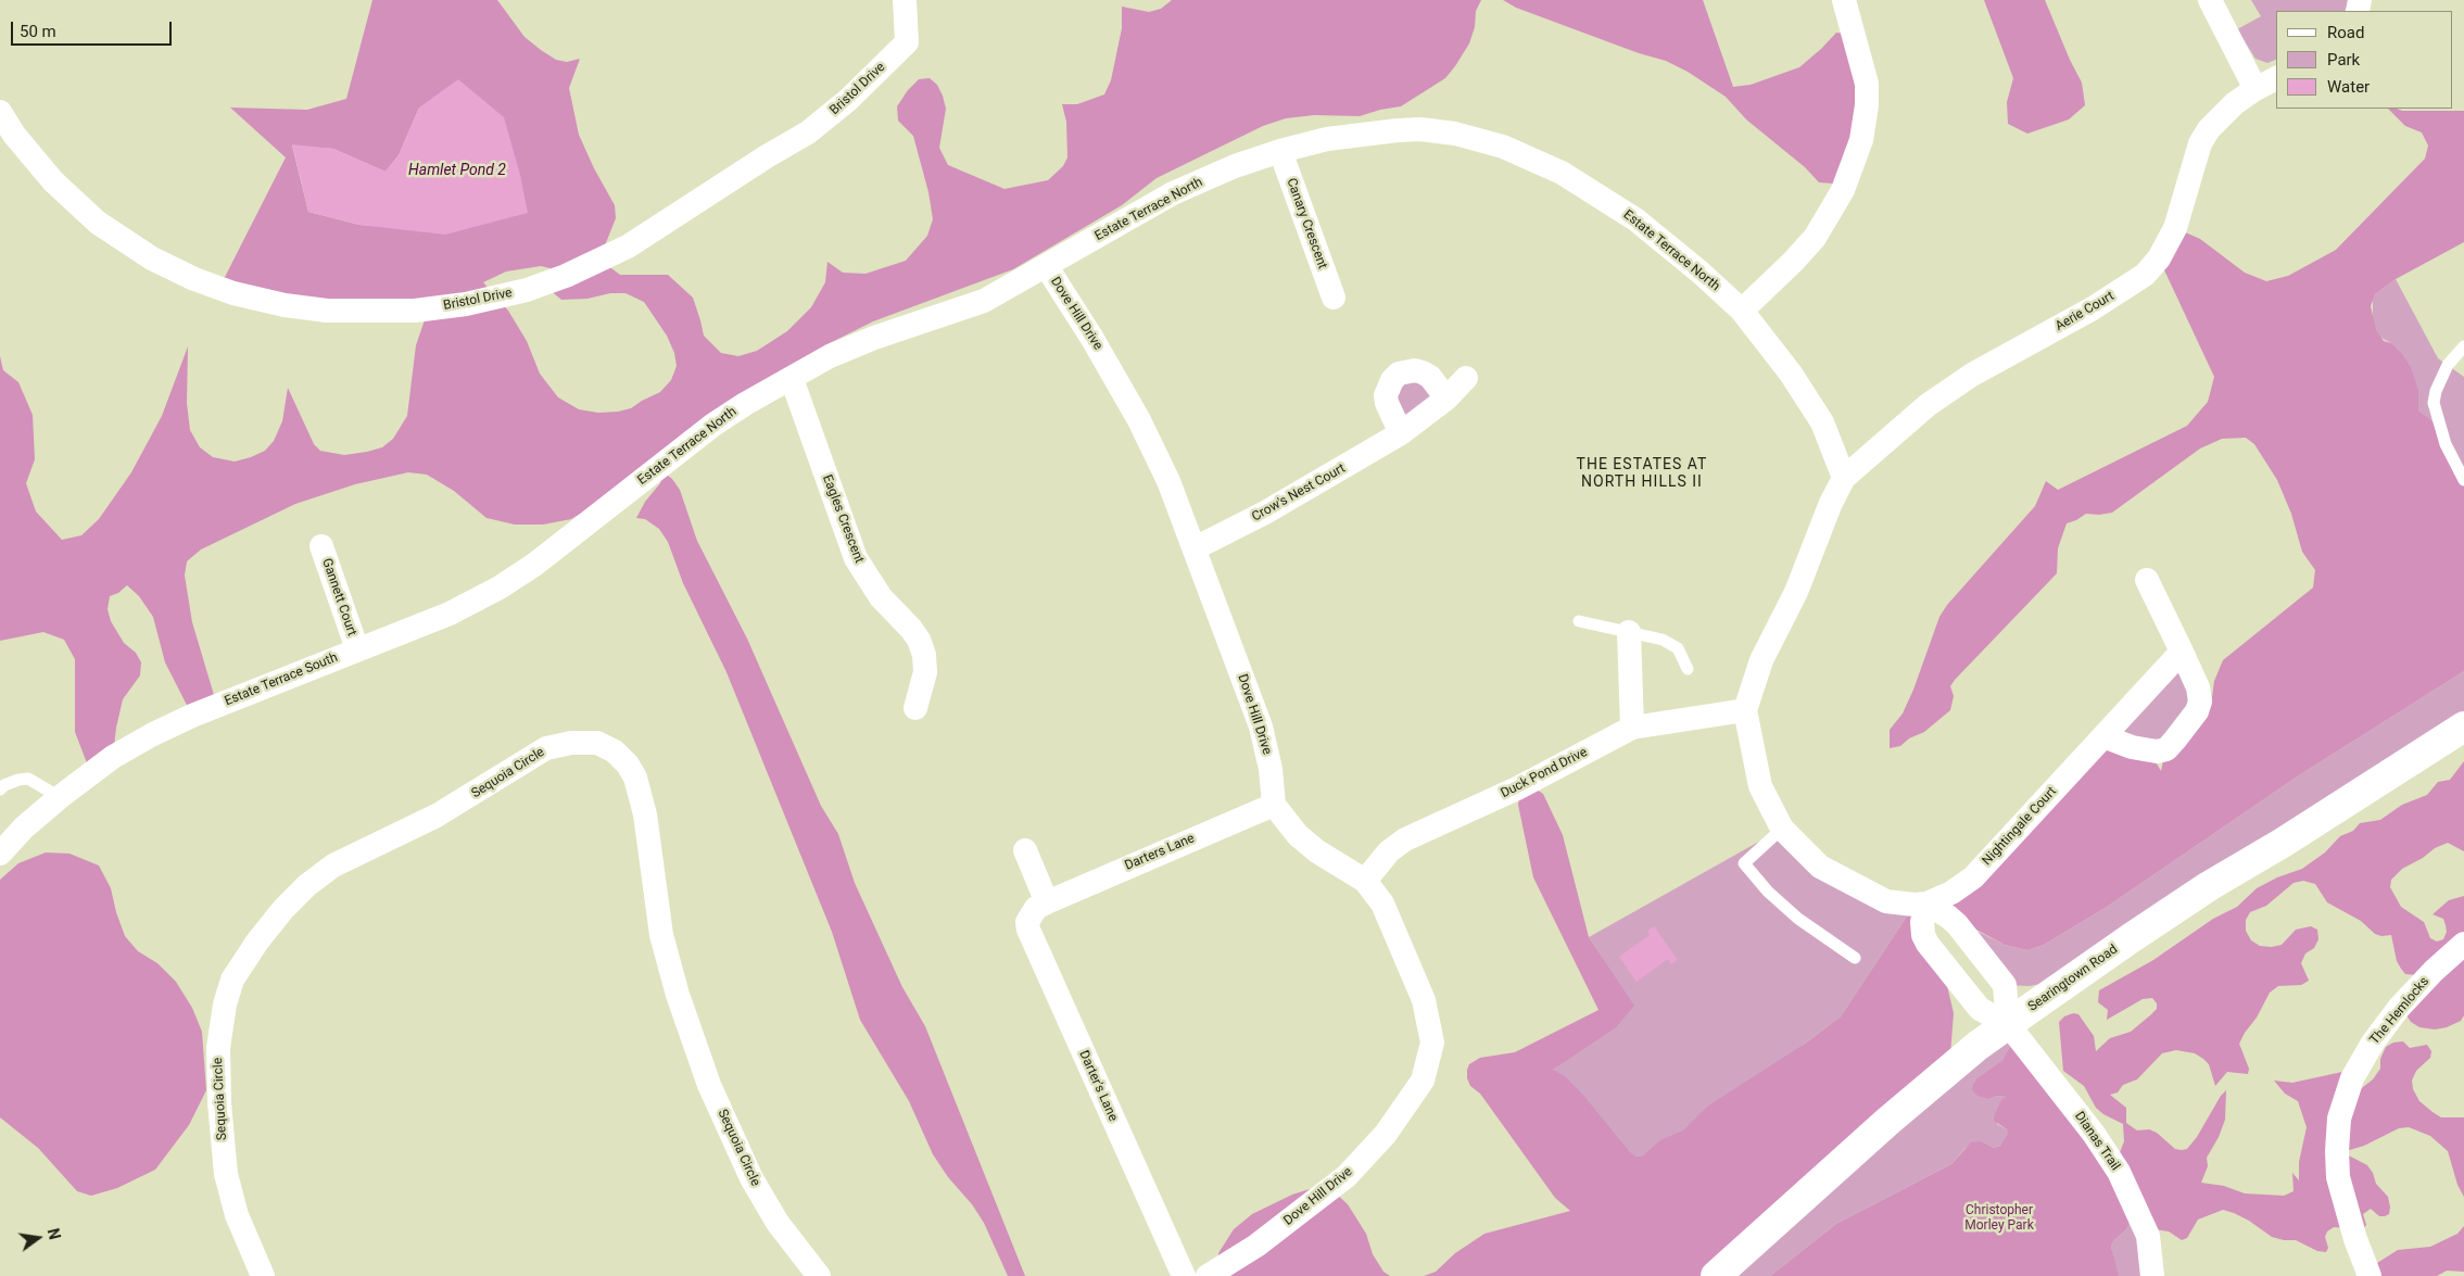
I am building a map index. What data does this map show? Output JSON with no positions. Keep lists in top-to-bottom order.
{
  "streets": {
    "main road": ["Searingtown Road"],
    "street": [
      "Bristol Drive",
      "Estate Terrace North",
      "Canary Crescent",
      "Aerie Court",
      "Dove Hill Drive",
      "Crow's Nest Court",
      "Eagles Crescent",
      "Gannett Court",
      "Estate Terrace South",
      "Sequoia Circle",
      "Duck Pond Drive",
      "Nightingale Court",
      "Darters Lane",
      "The Hemlocks",
      "Darter's Lane",
      "Dianas Trail"
    ]
  },
  "crossings": [
    ["Estate Terrace North", "Canary Crescent"],
    ["Estate Terrace North", "Aerie Court"],
    ["Estate Terrace North", "Dove Hill Drive"],
    ["Estate Terrace North", "Eagles Crescent"],
    ["Estate Terrace North", "Estate Terrace South"],
    ["Dove Hill Drive", "Crow's Nest Court"],
    ["Dove Hill Drive", "Duck Pond Drive"],
    ["Dove Hill Drive", "Darters Lane"],
    ["Gannett Court", "Estate Terrace South"],
    ["Darters Lane", "Darter's Lane"],
    ["Searingtown Road", "Dianas Trail"]
  ],
  "districts": ["THE ESTATES AT NORTH HILLS II"],
  "water": ["Hamlet Pond 2"],
  "parks": ["Christopher Morley Park"],
  "legend": ["Road", "Park", "Water"],
  "scale_bar": "50 m",
  "north": "right"
}
